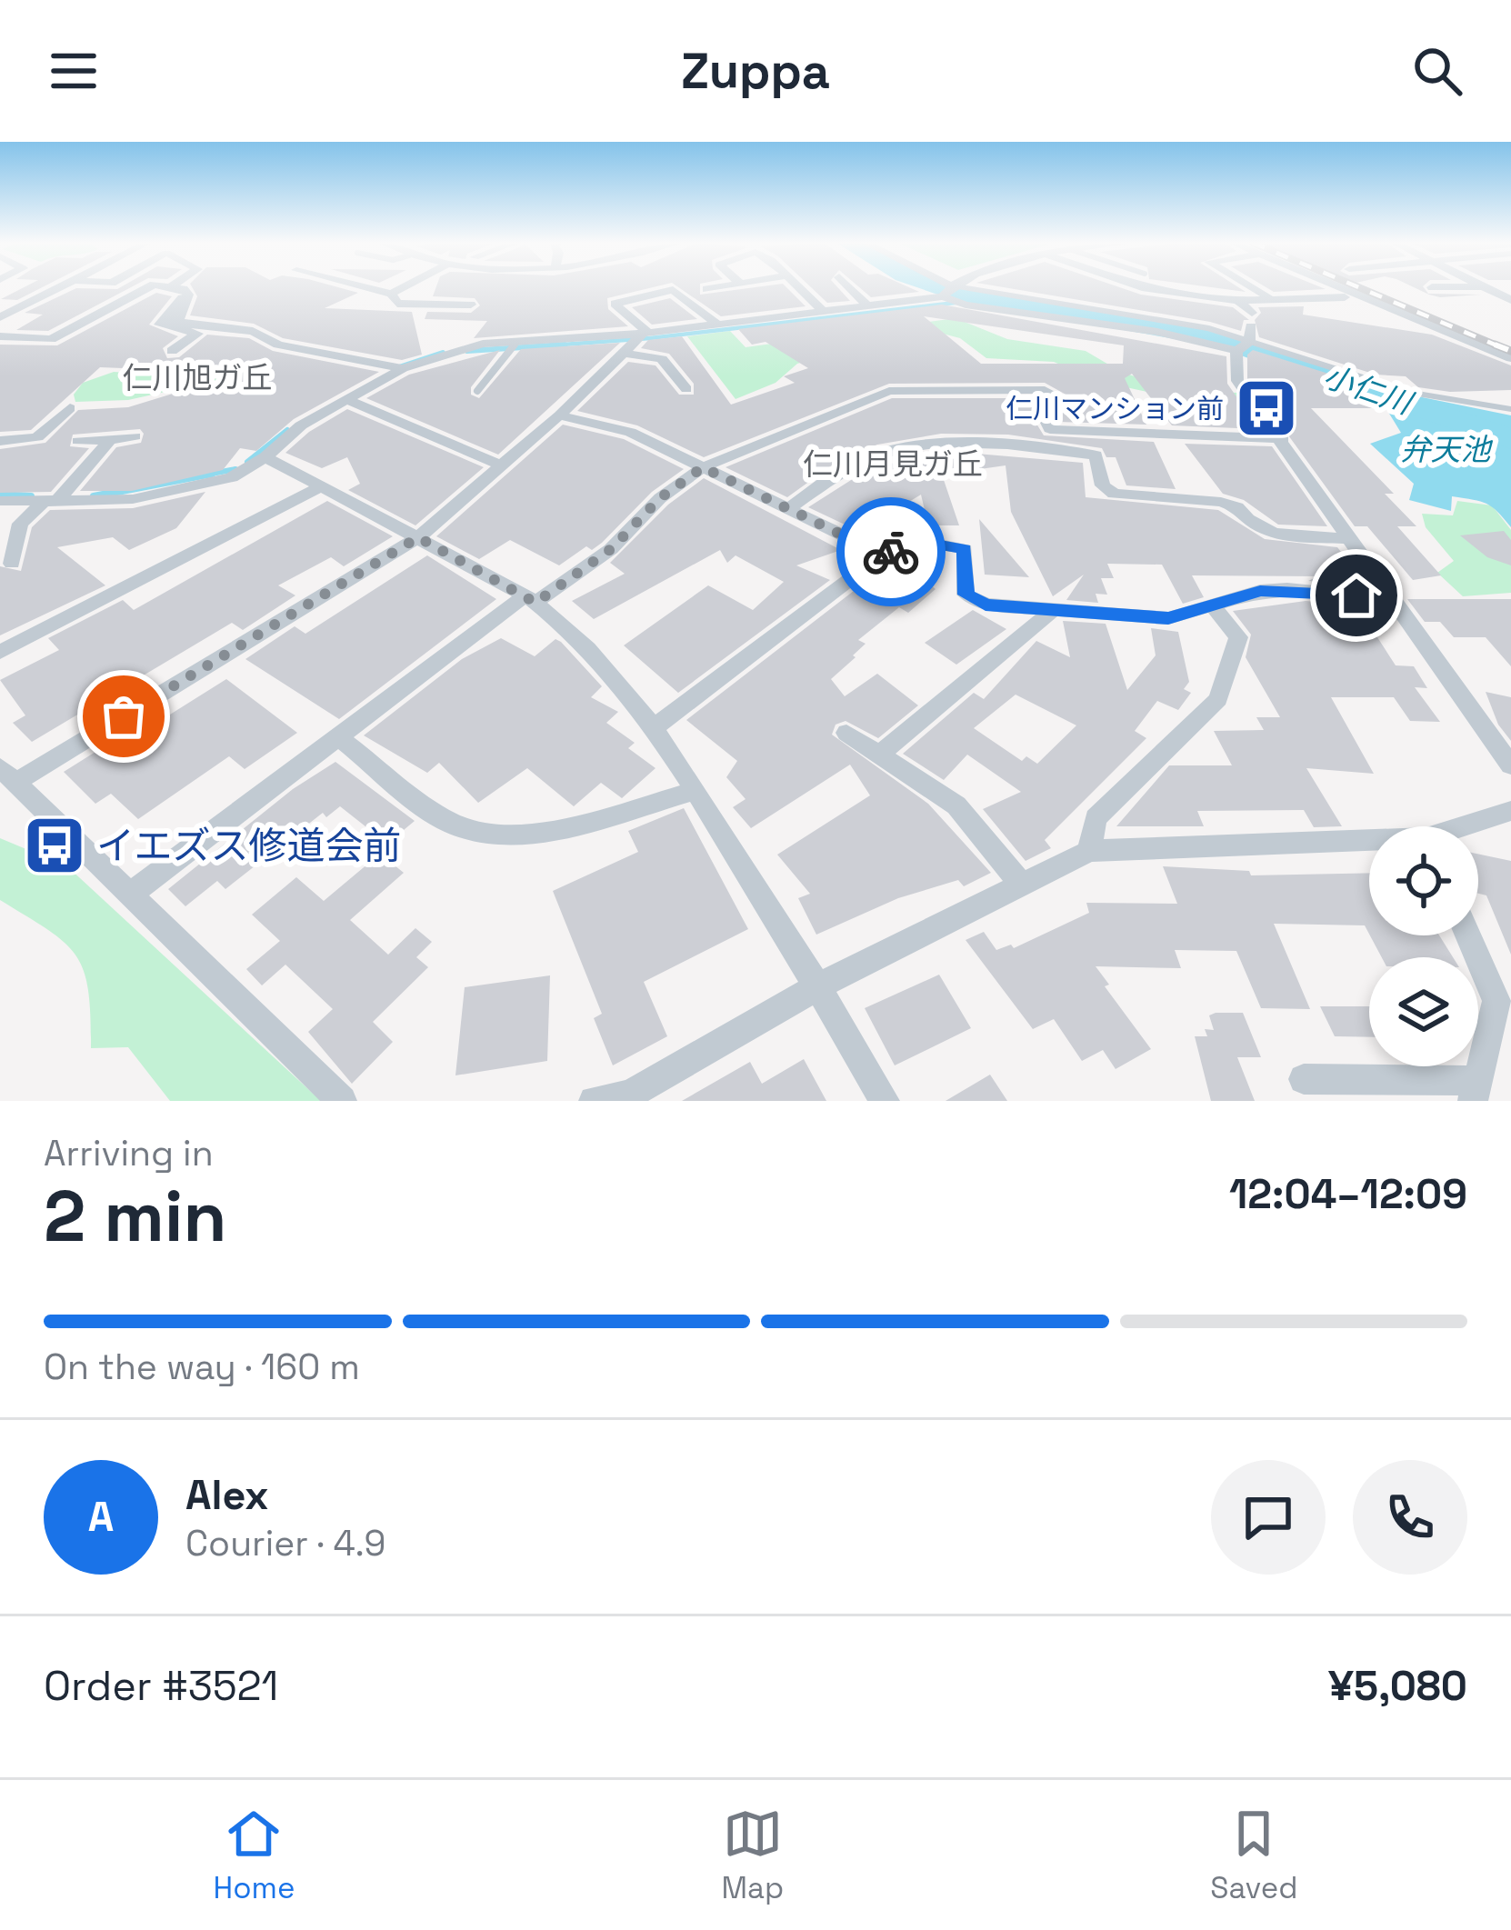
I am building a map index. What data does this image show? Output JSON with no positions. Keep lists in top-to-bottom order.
{
  "districts": ["仁川旭ガ丘", "仁川月見ガ丘"],
  "water": ["小仁川", "弁天池"],
  "places": {
    "bus stop": ["仁川マンション前", "イエズス修道会前"]
  },
  "page": {
    "header": "Zuppa",
    "heading": ["2 min", "Arriving in", "12:04–12:09"],
    "panel": [
      "Alex",
      "Courier · 4.9",
      "Order #3521",
      "¥5,080"
    ],
    "bar": "On the way · 160 m",
    "round": "A",
    "tabs": ["Home", "Map", "Saved"]
  }
}
